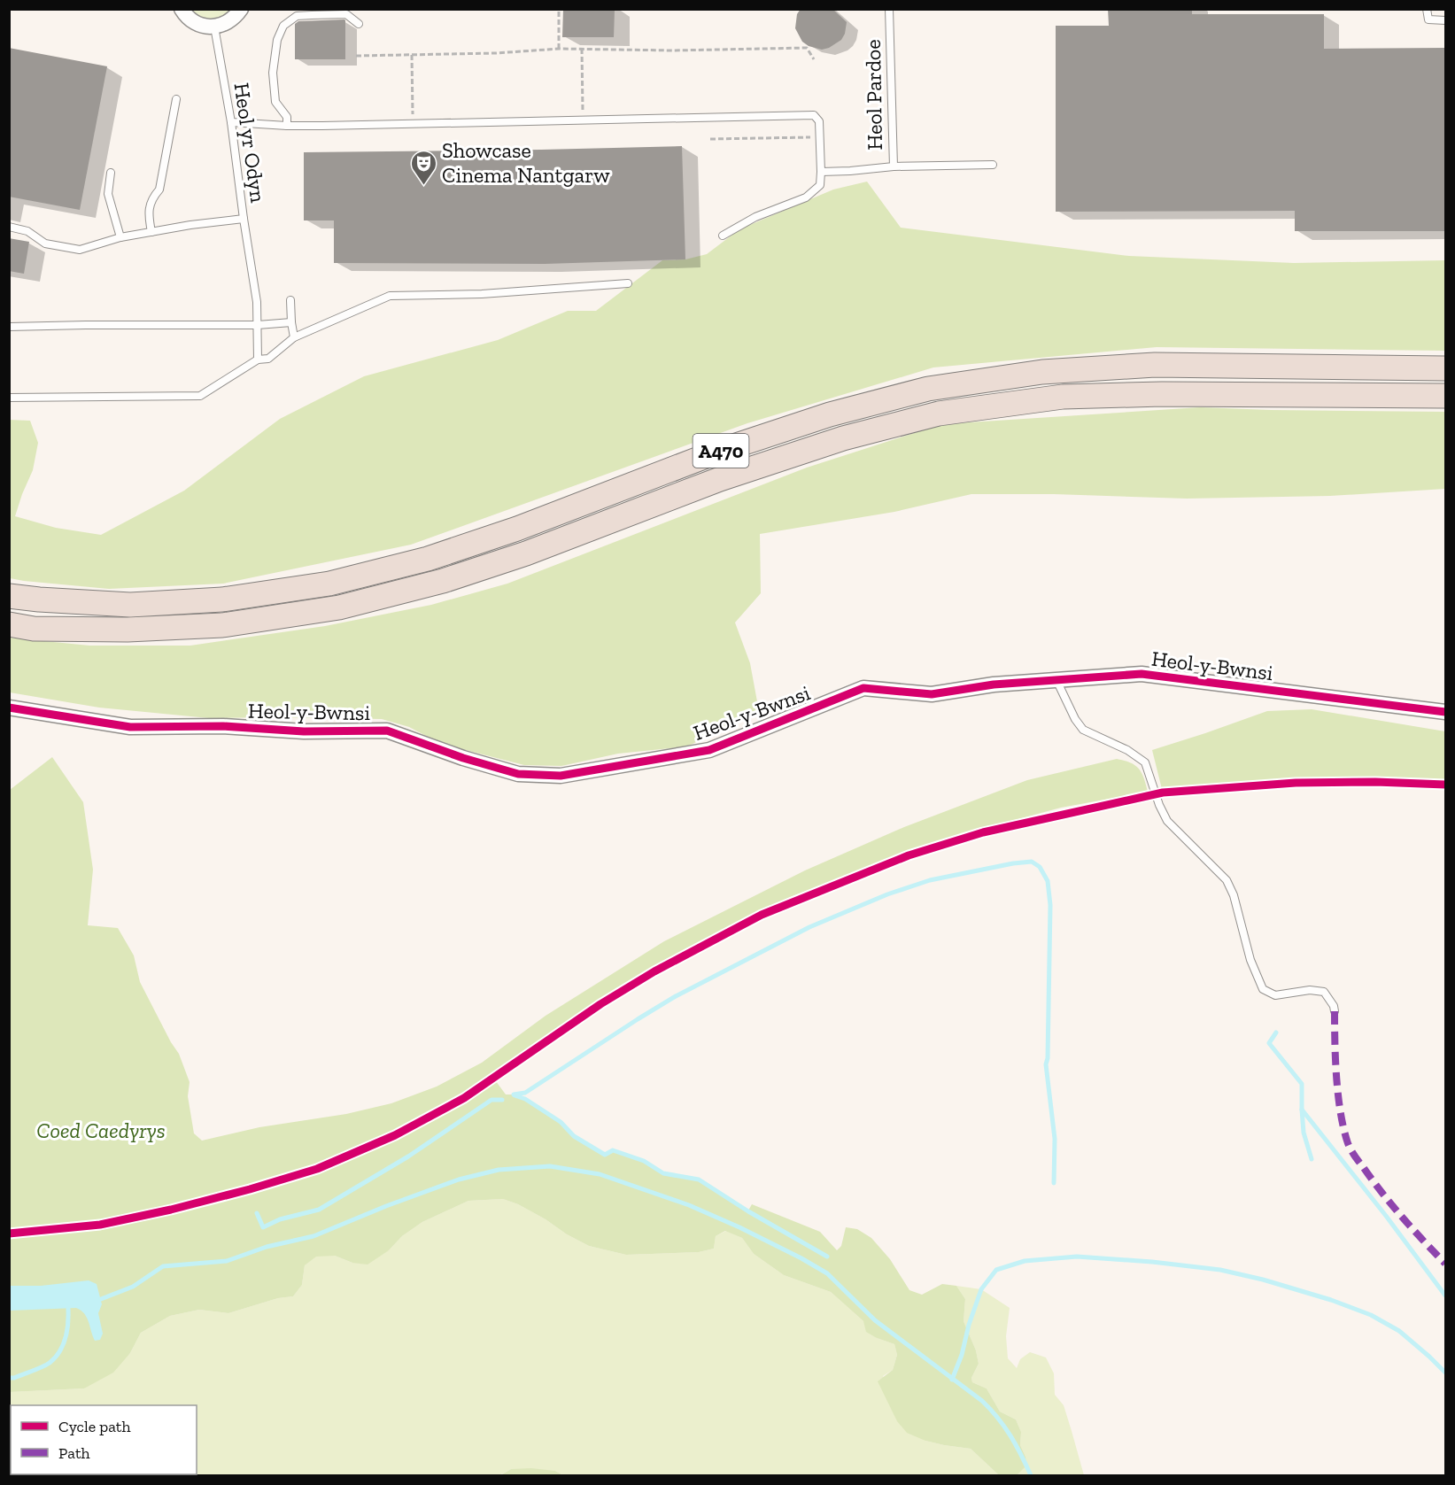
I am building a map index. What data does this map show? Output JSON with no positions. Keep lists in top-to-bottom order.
{
  "streets": {
    "highway": ["A470"],
    "street": ["Heol-y-Bwnsi"],
    "lane": ["Heol Pardoe", "Heol yr Odyn"]
  },
  "parks": ["Coed Caedyrys"],
  "places": {
    "theatre": ["Showcase Cinema Nantgarw"]
  },
  "legend": ["Cycle path", "Path"]
}
